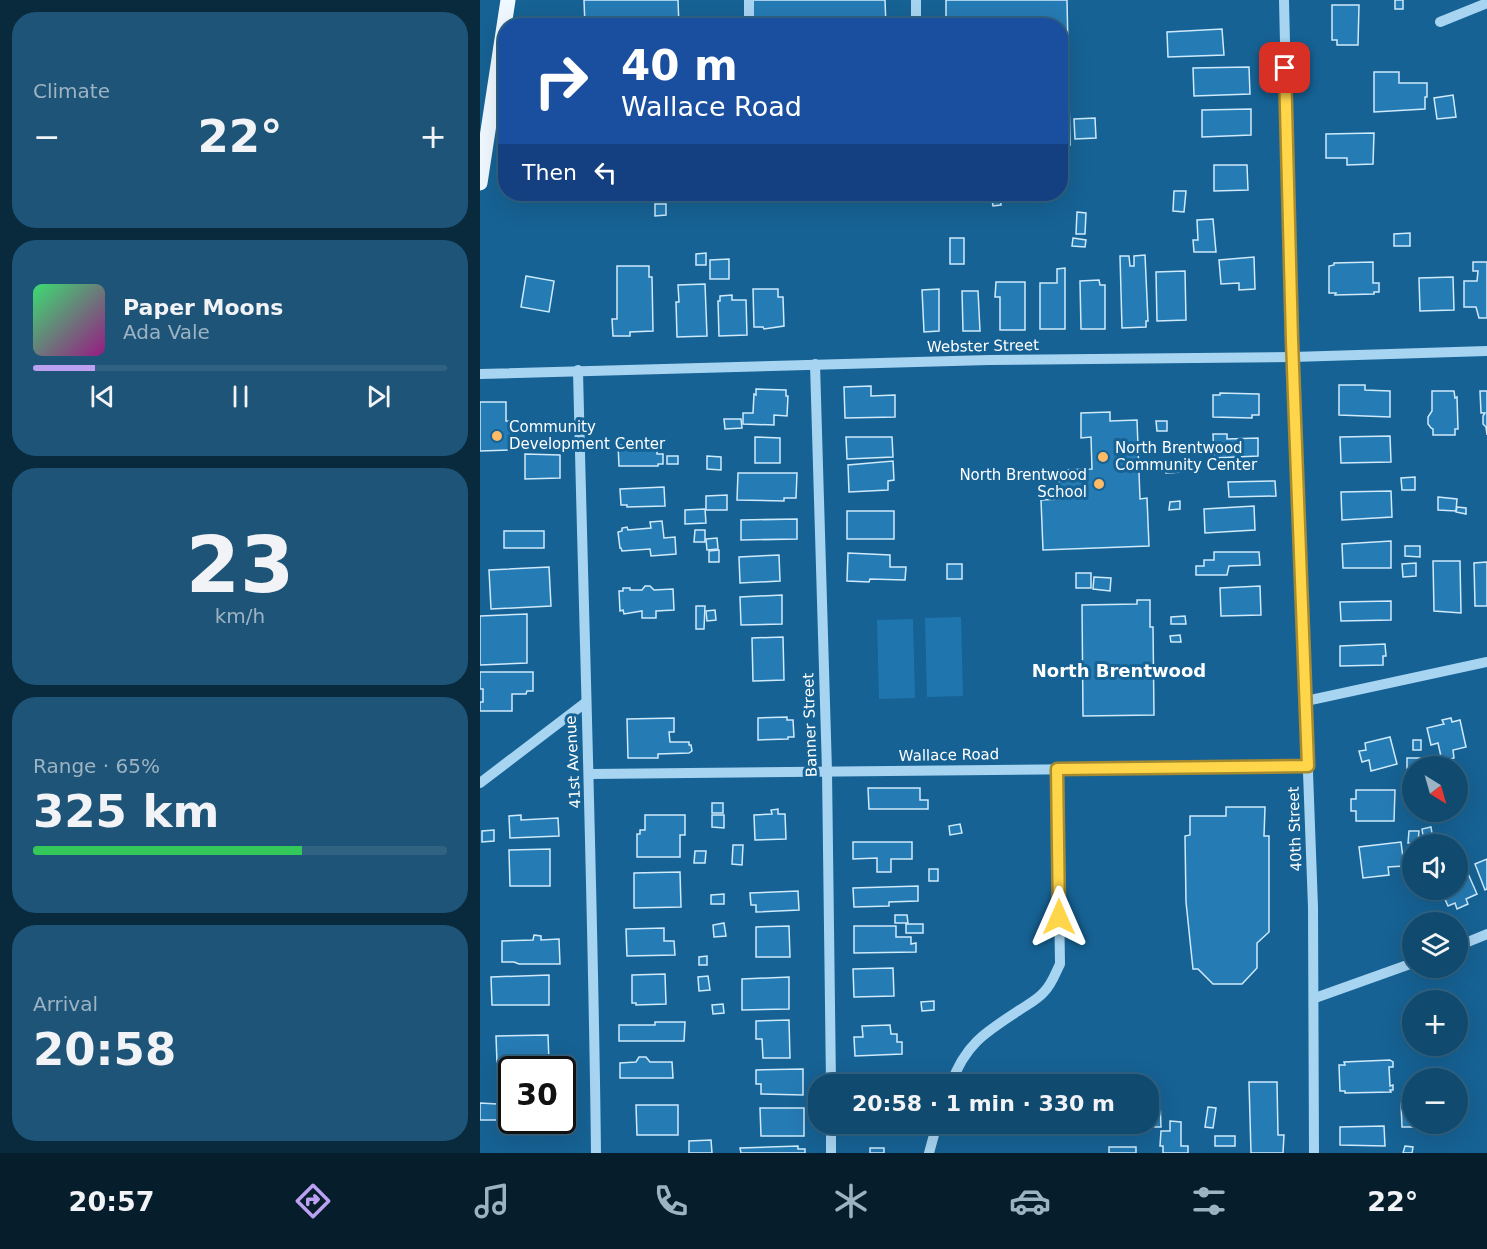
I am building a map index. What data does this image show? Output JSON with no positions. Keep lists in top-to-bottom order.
{
  "streets": {
    "street": [
      "Webster Street",
      "Banner Street",
      "Wallace Road",
      "41st Avenue",
      "40th Street"
    ]
  },
  "crossings": [
    ["Webster Street", "Banner Street"],
    ["Webster Street", "41st Avenue"],
    ["Webster Street", "40th Street"],
    ["Banner Street", "Wallace Road"],
    ["Wallace Road", "41st Avenue"],
    ["Wallace Road", "40th Street"]
  ],
  "districts": ["North Brentwood"],
  "places": ["Community Development Center", "North Brentwood Community Center", "North Brentwood School"],
  "north": "bottom right",
  "page": {
    "tile": [
      "Climate",
      ["23", "km/h"],
      ["Range · 65%", "325 km"],
      ["Arrival", "20:58"]
    ],
    "turn": ["40 m", "Wallace Road"],
    "heat": ["−", "22°", "+"],
    "then": "Then",
    "song": ["Paper Moons", "Ada Vale"],
    "map_buttons": ["+", "−"],
    "limit": "30",
    "trip": "20:58 · 1 min · 330 m",
    "tabs": ["20:57", "22°"]
  }
}
